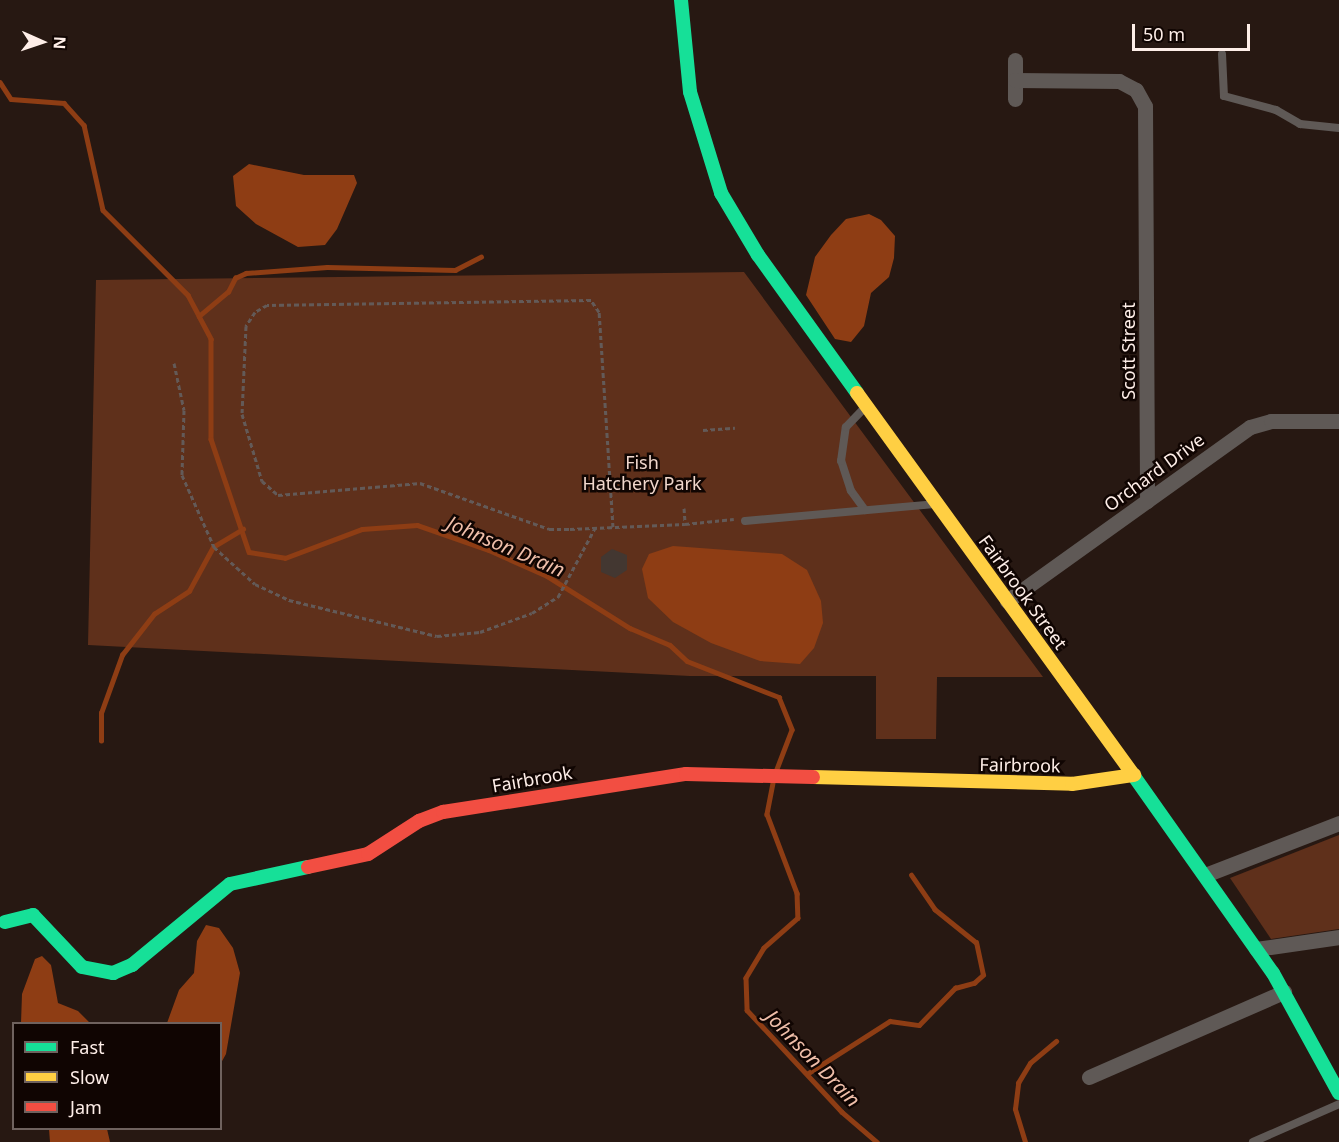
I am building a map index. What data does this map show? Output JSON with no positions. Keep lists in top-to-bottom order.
{
  "streets": {
    "street": [
      "Scott Street",
      "Orchard Drive",
      "Fairbrook Street",
      "Fairbrook"
    ]
  },
  "crossings": [
    ["Scott Street", "Orchard Drive"],
    ["Orchard Drive", "Fairbrook Street"],
    ["Fairbrook Street", "Fairbrook"]
  ],
  "water": ["Johnson Drain"],
  "parks": ["Fish Hatchery Park"],
  "legend": ["Fast", "Slow", "Jam"],
  "scale_bar": "50 m",
  "north": "right"
}
